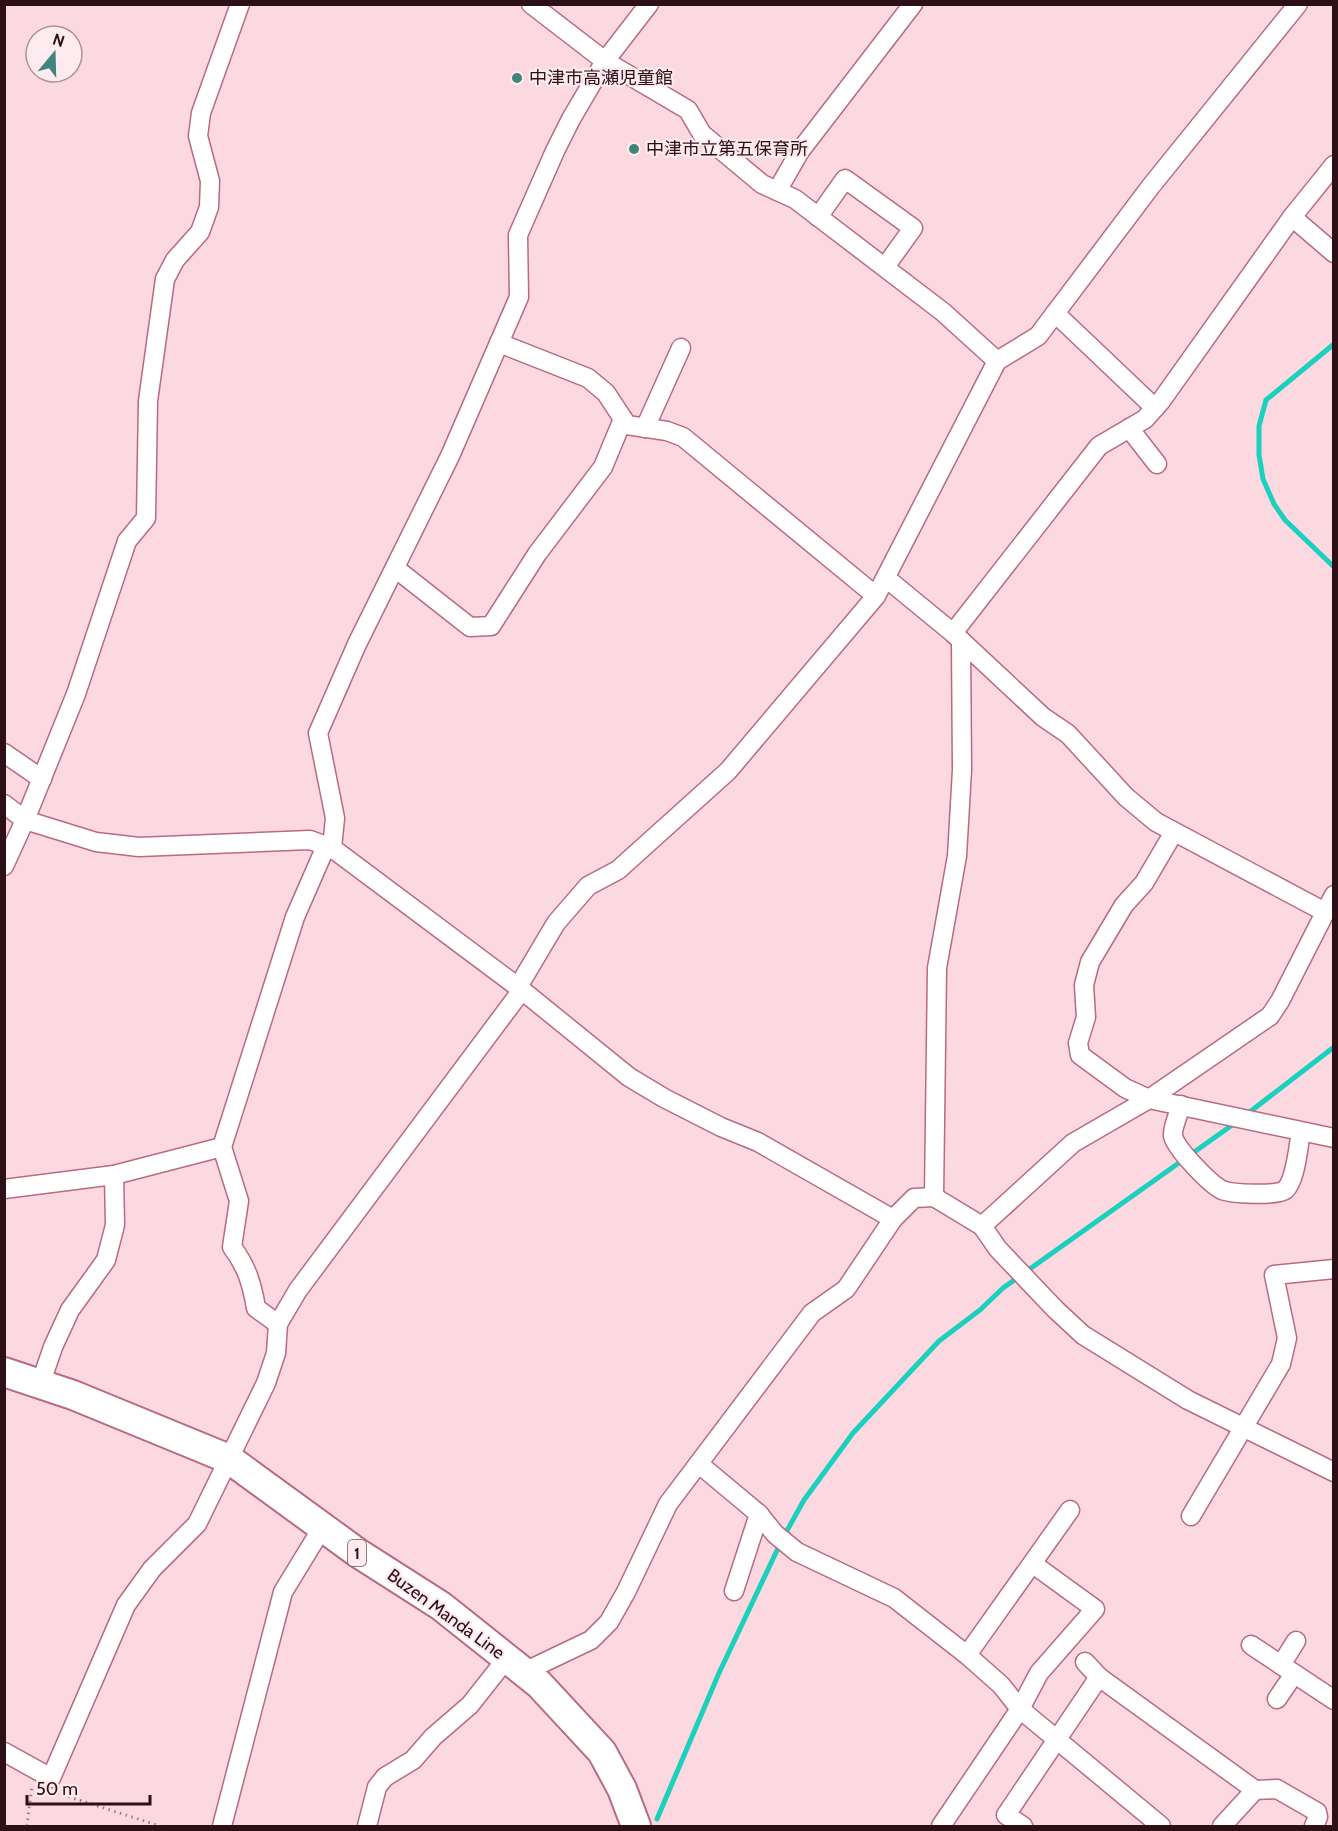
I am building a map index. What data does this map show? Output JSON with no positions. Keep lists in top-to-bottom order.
{
  "streets": {
    "main road": ["1", "Buzen Manda Line"]
  },
  "places": ["中津市高瀬児童館", "中津市立第五保育所"],
  "scale_bar": "50 m",
  "north": "top"
}
